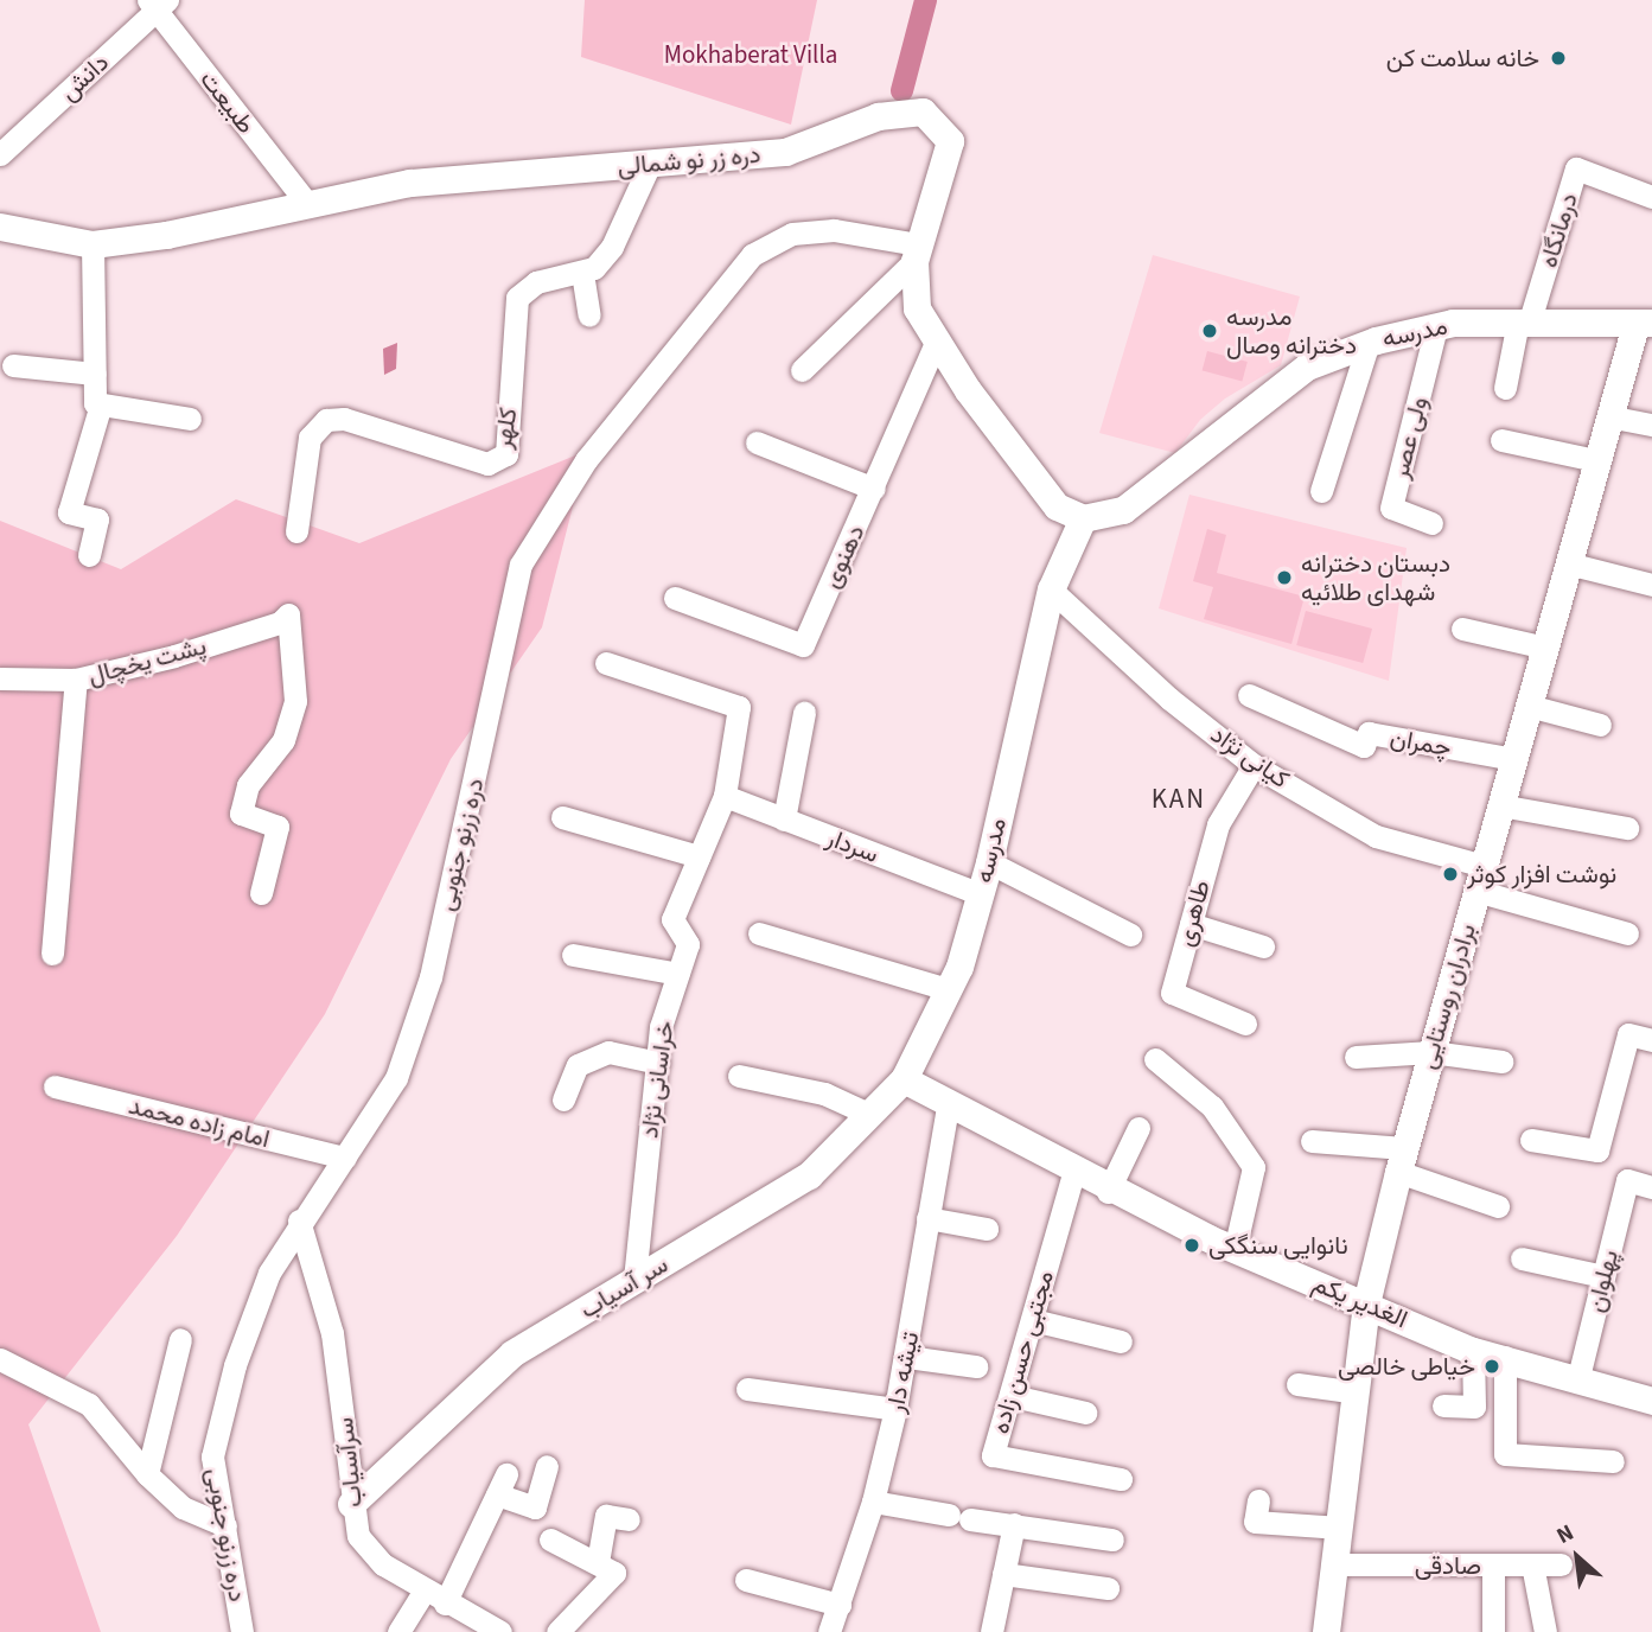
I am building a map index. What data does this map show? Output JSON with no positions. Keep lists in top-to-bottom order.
{
  "streets": {
    "street": [
      "دانش",
      "طبیعت",
      "دره زر نو شمالی",
      "درمانگاه",
      "مدرسه",
      "کلهر",
      "ولی عصر",
      "دهنوی",
      "پشت یخچال",
      "چمران",
      "کیانی نژاد",
      "دره زرنو جنوبی",
      "سردار",
      "طاهری",
      "برادران روستایی",
      "خراسانی نژاد",
      "امام زاده محمد",
      "پهلوان",
      "سر آسیاب",
      "الغدیر یکم",
      "مجتبی حسن زاده",
      "تیشه دار",
      "سرآسیاب",
      "صادقی"
    ]
  },
  "crossings": [
    ["دانش", "طبیعت"],
    ["طبیعت", "دره زر نو شمالی"],
    ["دره زر نو شمالی", "مدرسه"],
    ["دره زر نو شمالی", "کلهر"],
    ["دره زر نو شمالی", "دهنوی"],
    ["دره زر نو شمالی", "دره زرنو جنوبی"],
    ["درمانگاه", "مدرسه"],
    ["مدرسه", "ولی عصر"],
    ["مدرسه", "کیانی نژاد"],
    ["مدرسه", "سردار"],
    ["مدرسه", "برادران روستایی"],
    ["مدرسه", "سر آسیاب"],
    ["مدرسه", "الغدیر یکم"],
    ["چمران", "برادران روستایی"],
    ["کیانی نژاد", "طاهری"],
    ["کیانی نژاد", "برادران روستایی"],
    ["دره زرنو جنوبی", "امام زاده محمد"],
    ["دره زرنو جنوبی", "سرآسیاب"],
    ["سردار", "خراسانی نژاد"],
    ["برادران روستایی", "الغدیر یکم"],
    ["برادران روستایی", "صادقی"],
    ["خراسانی نژاد", "سر آسیاب"],
    ["پهلوان", "الغدیر یکم"],
    ["سر آسیاب", "الغدیر یکم"],
    ["سر آسیاب", "سرآسیاب"],
    ["الغدیر یکم", "مجتبی حسن زاده"],
    ["الغدیر یکم", "تیشه دار"]
  ],
  "districts": ["KAN"],
  "parks": ["Mokhaberat Villa"],
  "places": [
    "خانه سلامت کن",
    "مدرسه دخترانه وصال",
    "دبستان دخترانه شهدای طلائیه",
    "نوشت افزار کوثر",
    "نانوایی سنگکی",
    "خیاطی خالصی"
  ],
  "north": "top left"
}
